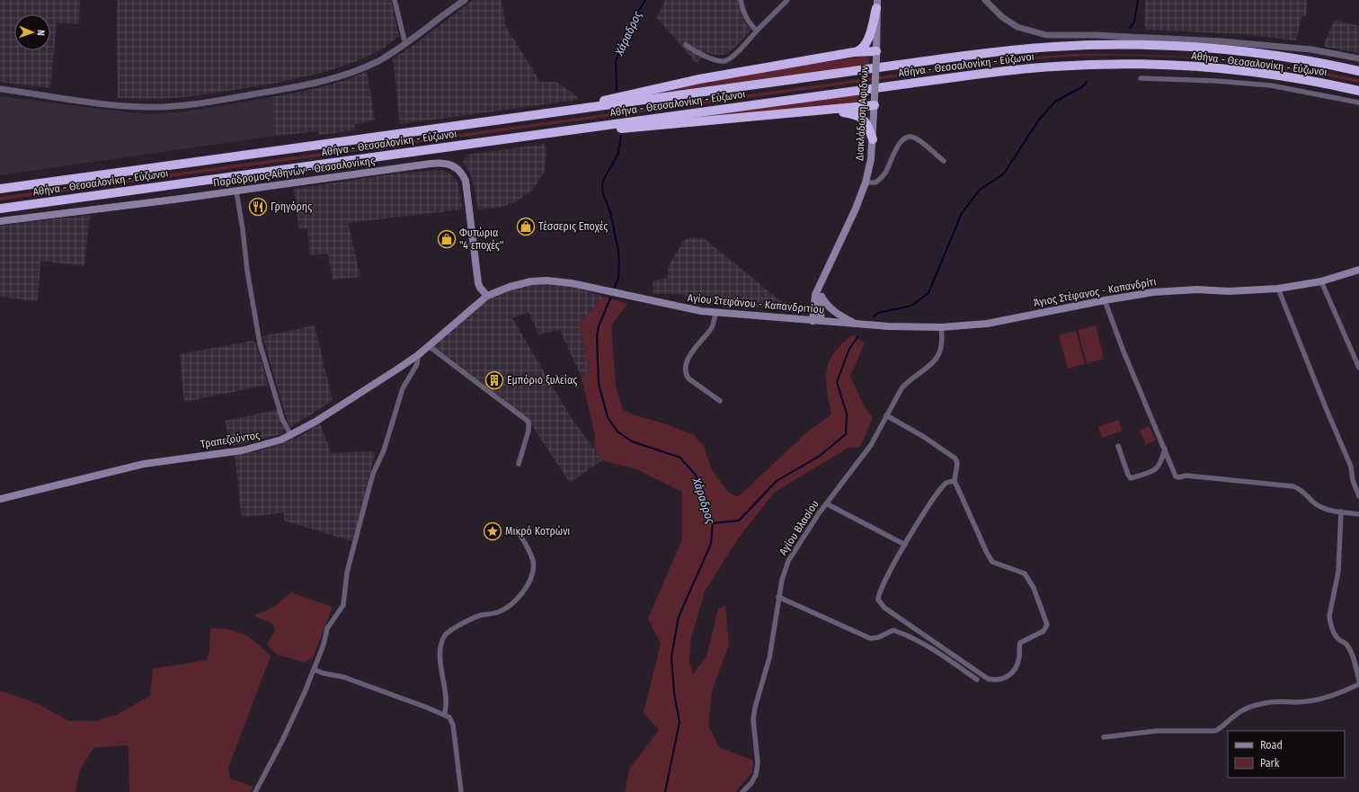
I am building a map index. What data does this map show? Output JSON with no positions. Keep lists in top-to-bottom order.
{
  "streets": {
    "highway": ["Αθήνα - Θεσσαλονίκη - Εύζωνοι"],
    "main road": [
      "Διακλάδωση Αφιδνών",
      "Παράδρομος Αθηνών - Θεσσαλονίκης",
      "Άγιος Στέφανος - Καπανδρίτι",
      "Αγίου Στεφάνου - Καπανδριτίου",
      "Τραπεζούντος"
    ],
    "street": ["Αγίου Βλασίου"]
  },
  "crossings": [
    ["Διακλάδωση Αφιδνών", "Αγίου Στεφάνου - Καπανδριτίου"],
    ["Παράδρομος Αθηνών - Θεσσαλονίκης", "Αγίου Στεφάνου - Καπανδριτίου"],
    ["Παράδρομος Αθηνών - Θεσσαλονίκης", "Τραπεζούντος"],
    ["Άγιος Στέφανος - Καπανδρίτι", "Αγίου Στεφάνου - Καπανδριτίου"],
    ["Άγιος Στέφανος - Καπανδρίτι", "Αγίου Βλασίου"],
    ["Αγίου Στεφάνου - Καπανδριτίου", "Τραπεζούντος"],
    ["Αγίου Στεφάνου - Καπανδριτίου", "Αγίου Βλασίου"]
  ],
  "water": ["Χάραδρος"],
  "places": {
    "restaurant": ["Γρηγόρης"],
    "shop": ["Τέσσερις Εποχές", "Φυτώρια \"4 εποχές\""],
    "building": ["Εμπόριο ξυλείας"],
    "place": ["Μικρό Κοτρώνι"]
  },
  "legend": ["Road", "Park"],
  "north": "right"
}
